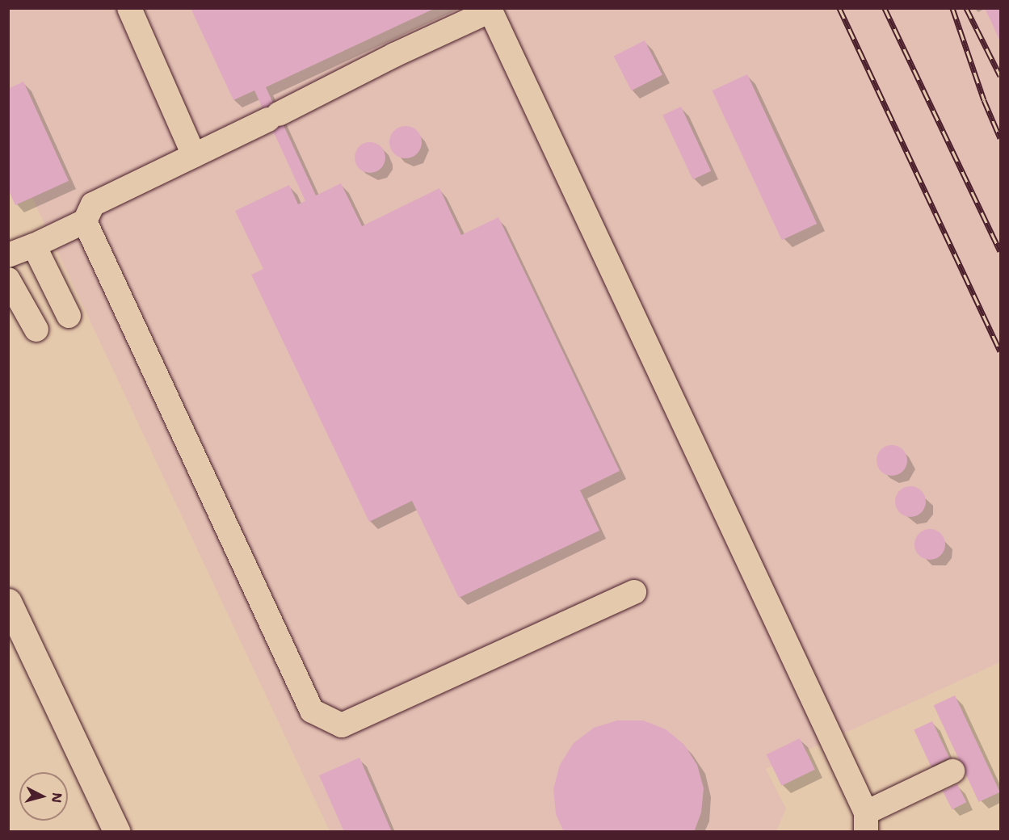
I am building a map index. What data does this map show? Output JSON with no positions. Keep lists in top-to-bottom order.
{
  "north": "right"
}
